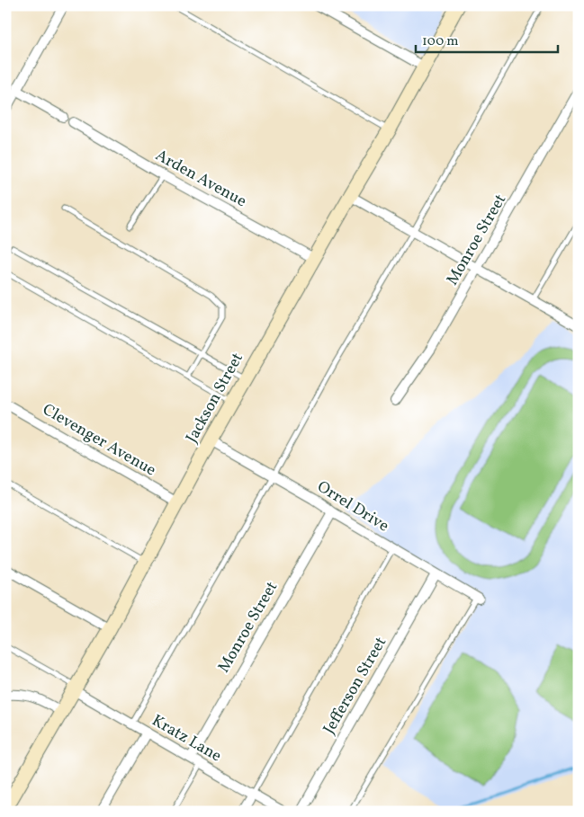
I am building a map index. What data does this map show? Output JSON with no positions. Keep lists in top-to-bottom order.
{
  "streets": {
    "street": [
      "Arden Avenue",
      "Monroe Street",
      "Jackson Street",
      "Clevenger Avenue",
      "Orrel Drive",
      "Jefferson Street",
      "Kratz Lane"
    ]
  },
  "crossings": [
    ["Arden Avenue", "Jackson Street"],
    ["Monroe Street", "Orrel Drive"],
    ["Monroe Street", "Kratz Lane"],
    ["Jackson Street", "Clevenger Avenue"],
    ["Jackson Street", "Orrel Drive"],
    ["Jackson Street", "Kratz Lane"],
    ["Orrel Drive", "Jefferson Street"]
  ],
  "scale_bar": "100 m"
}
